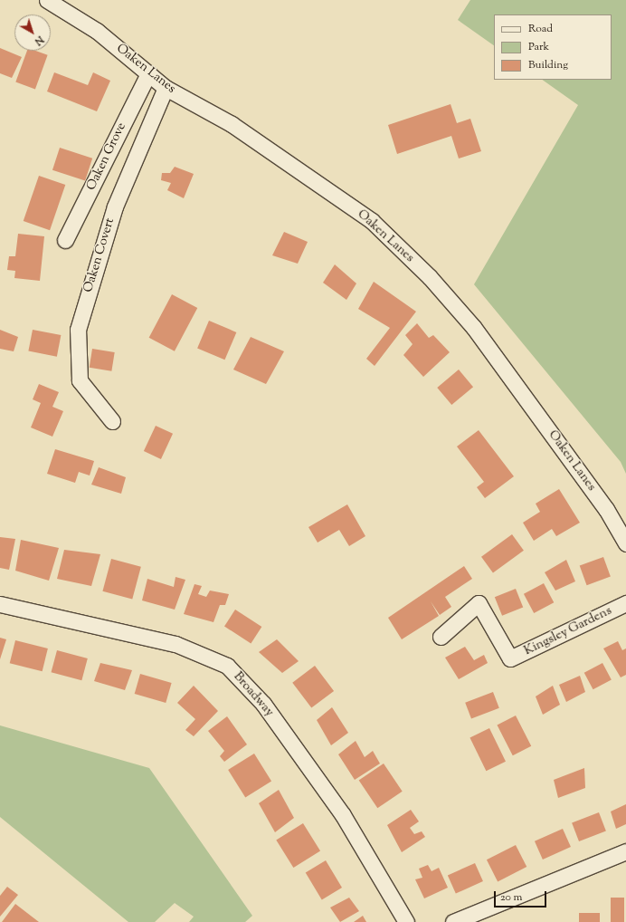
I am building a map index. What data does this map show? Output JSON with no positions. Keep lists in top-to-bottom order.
{
  "streets": {
    "street": [
      "Oaken Lanes",
      "Oaken Grove",
      "Oaken Covert",
      "Kingsley Gardens",
      "Broadway"
    ]
  },
  "crossings": [
    ["Oaken Lanes", "Oaken Grove"],
    ["Oaken Lanes", "Oaken Covert"]
  ],
  "legend": ["Road", "Park", "Building"],
  "scale_bar": "20 m",
  "north": "bottom right"
}
